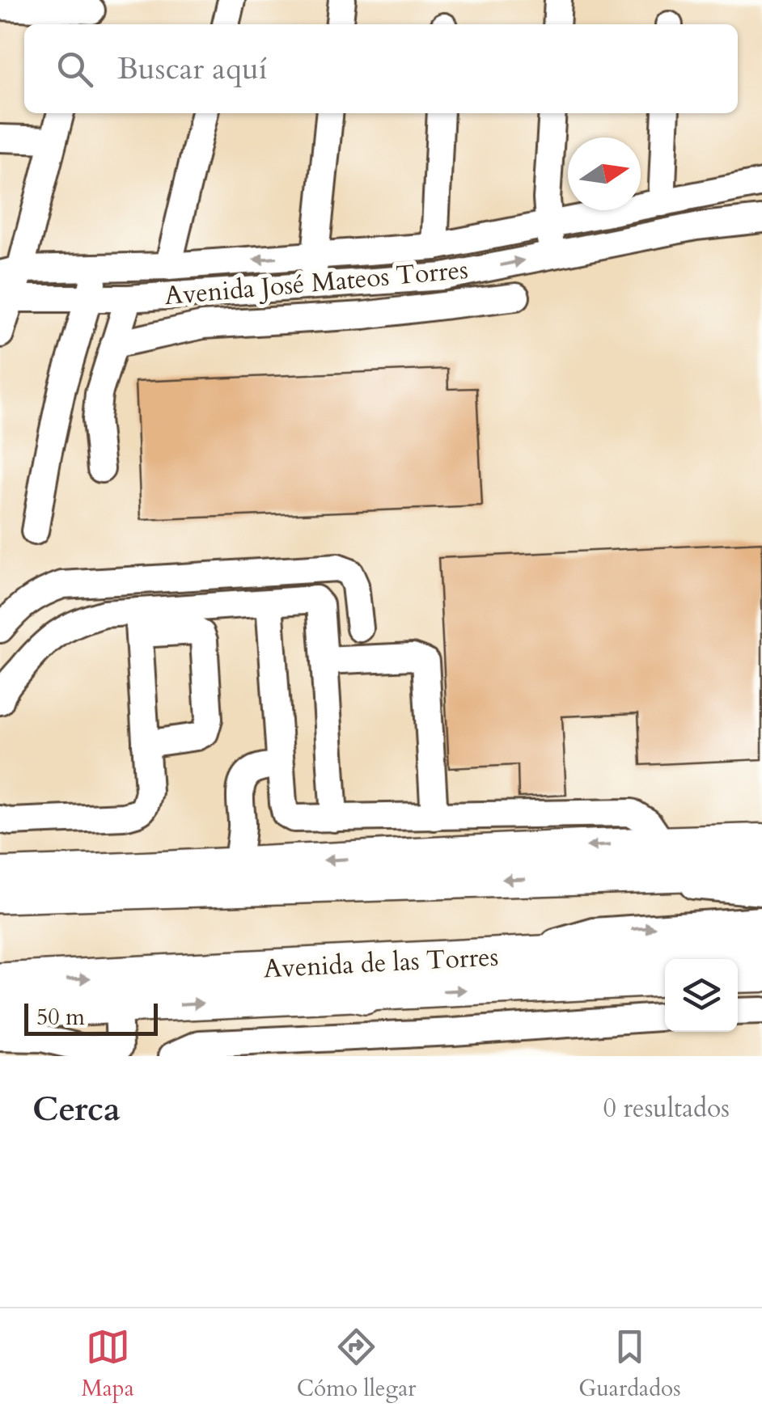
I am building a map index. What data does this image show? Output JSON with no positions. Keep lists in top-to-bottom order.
{
  "streets": {
    "highway": ["Avenida de las Torres"],
    "street": ["Avenida José Mateos Torres"]
  },
  "scale_bar": "50 m",
  "north": "right",
  "page": {
    "search": "Buscar aquí",
    "scale": "50 m",
    "heading": ["Cerca", "0 resultados"],
    "nav": ["Mapa", "Cómo llegar", "Guardados"]
  }
}
